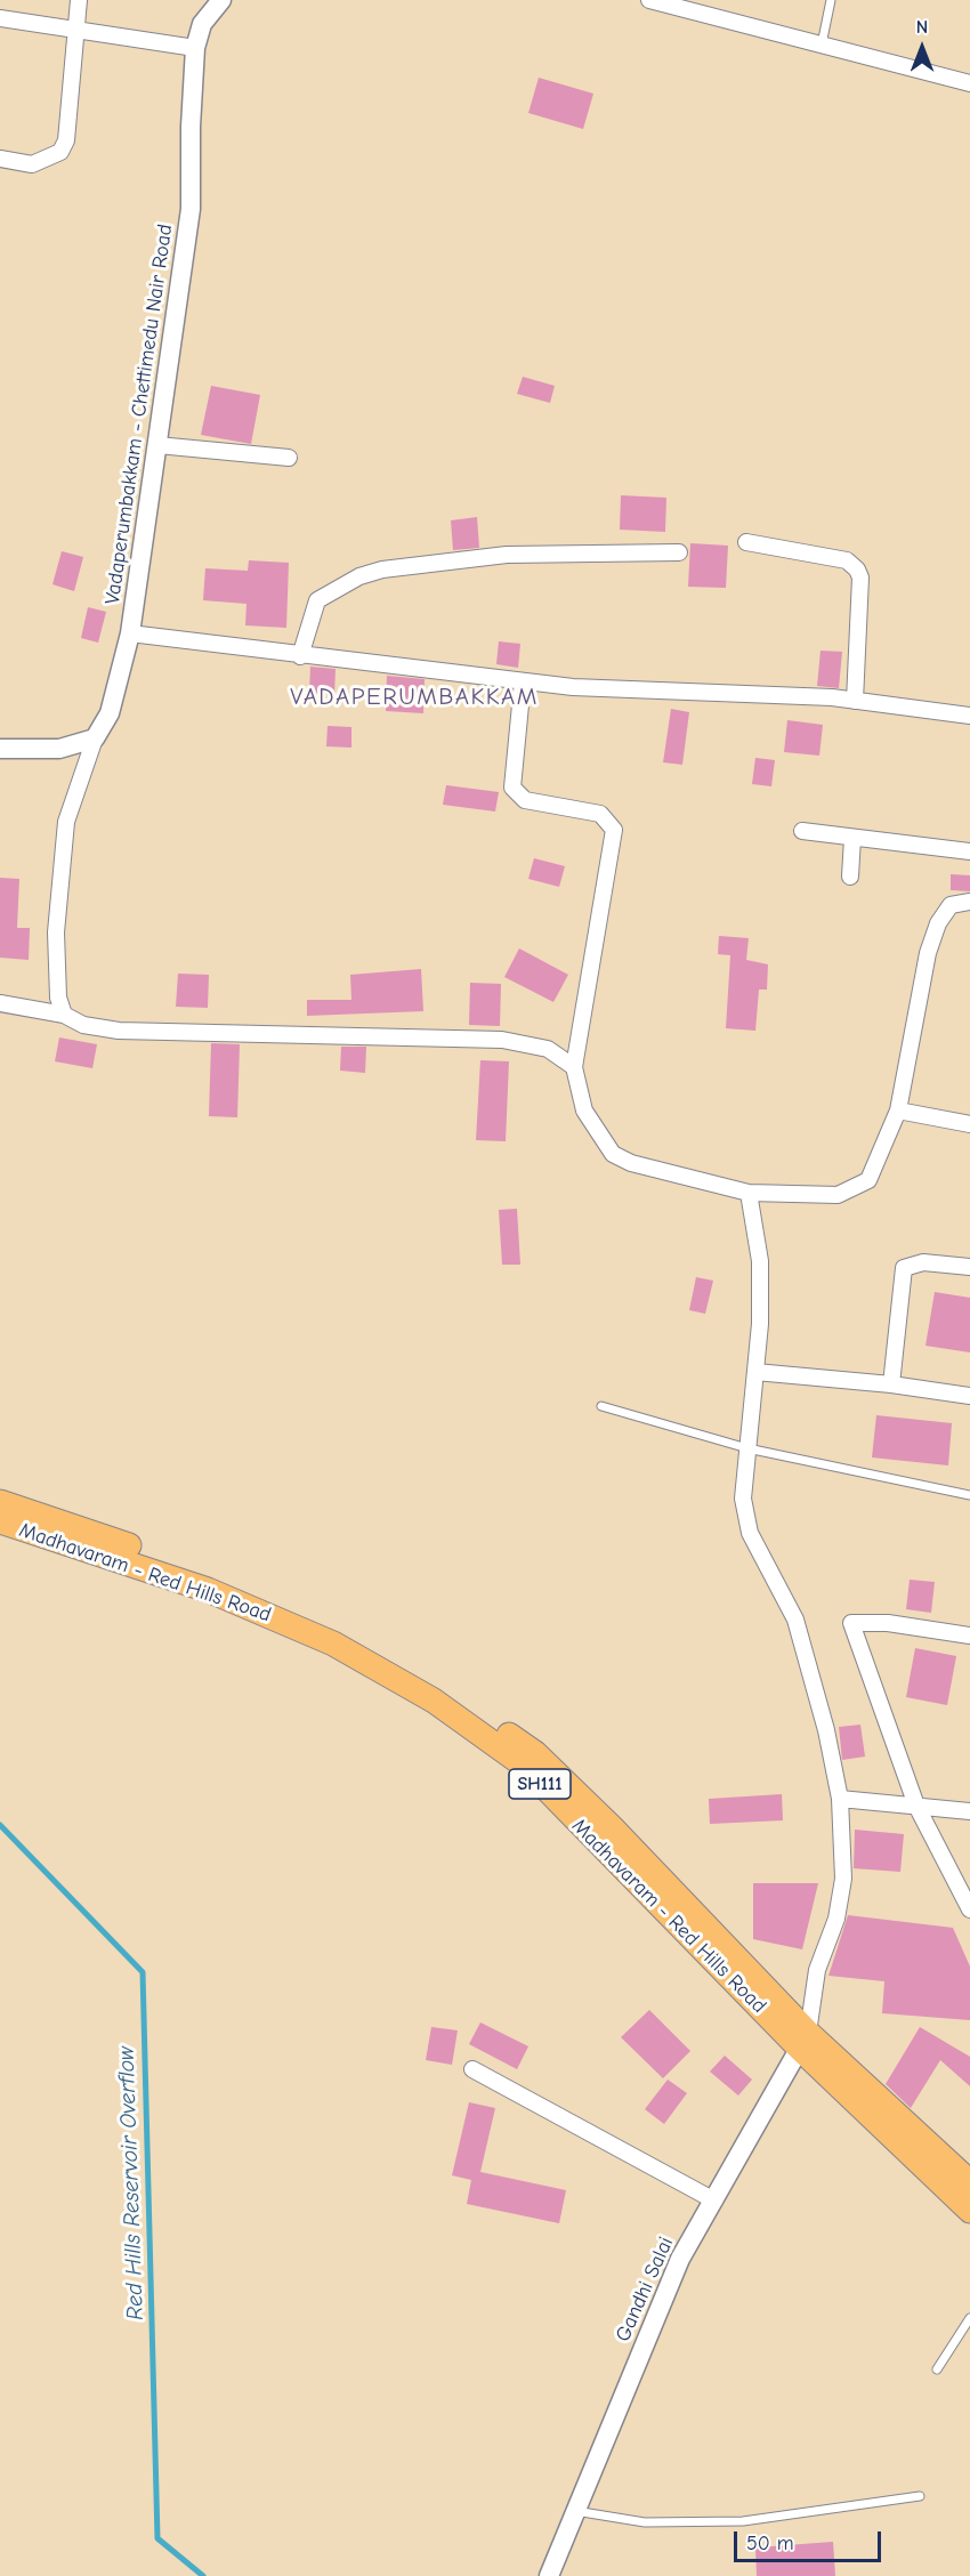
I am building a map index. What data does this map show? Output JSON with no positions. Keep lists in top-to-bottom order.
{
  "streets": {
    "main road": ["Madhavaram - Red Hills Road", "SH111"],
    "street": ["Vadaperumbakkam - Chettimedu Nair Road", "Gandhi Salai"]
  },
  "crossings": [
    ["Madhavaram - Red Hills Road", "Gandhi Salai"]
  ],
  "districts": ["VADAPERUMBAKKAM"],
  "water": ["Red Hills Reservoir Overflow"],
  "scale_bar": "50 m",
  "north": "top"
}
